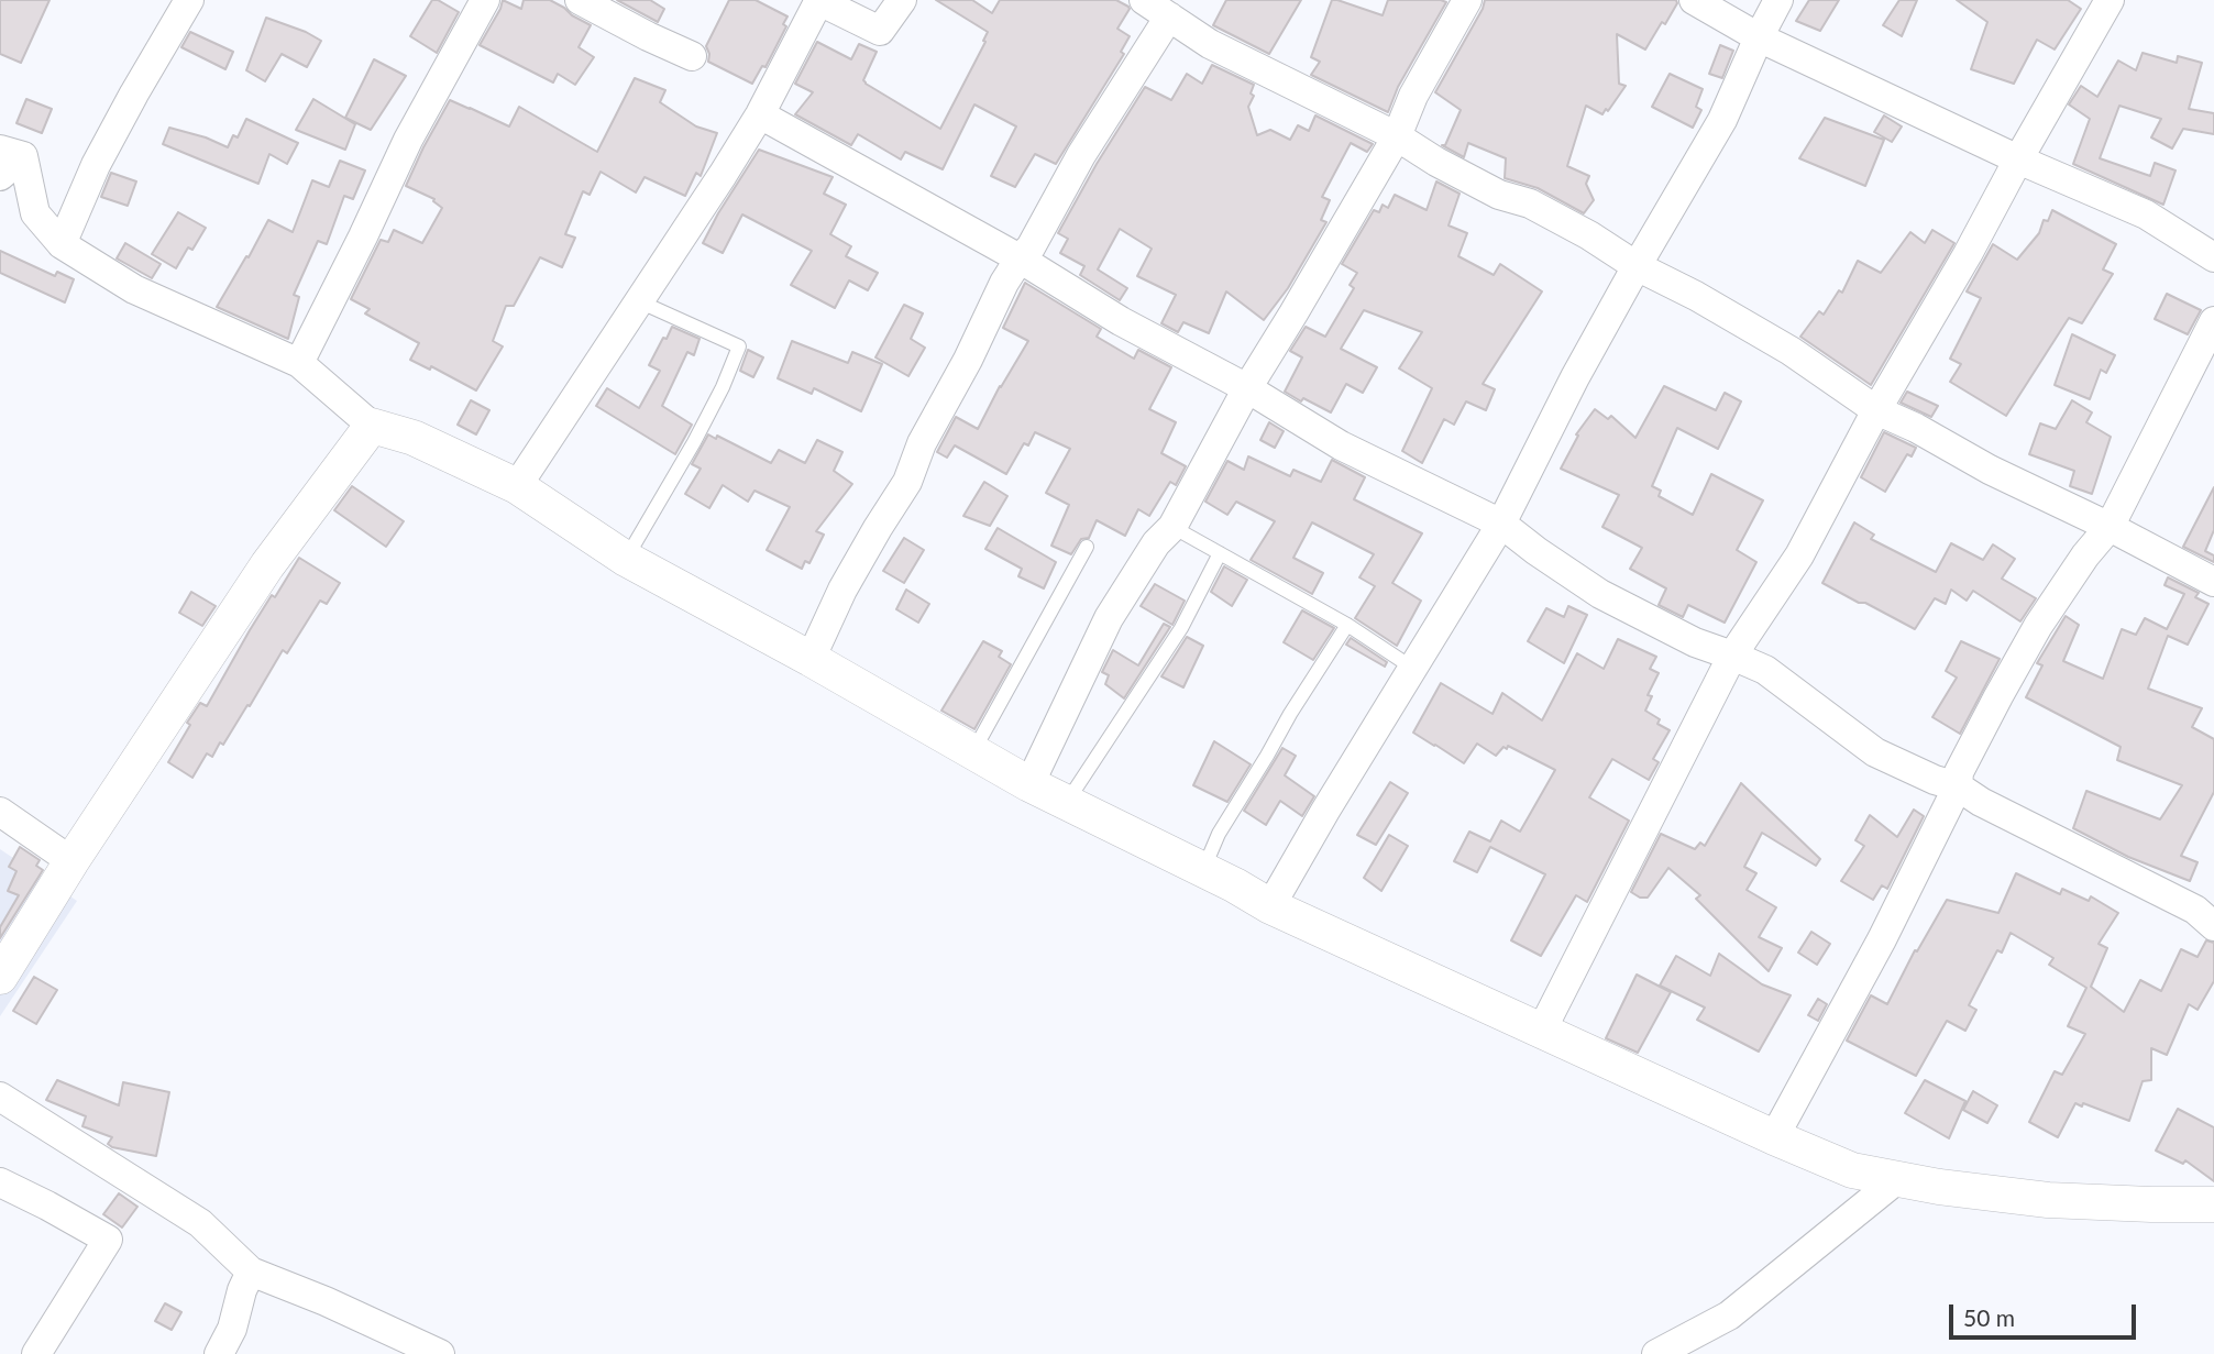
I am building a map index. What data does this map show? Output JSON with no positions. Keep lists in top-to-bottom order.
{
  "scale_bar": "50 m"
}
